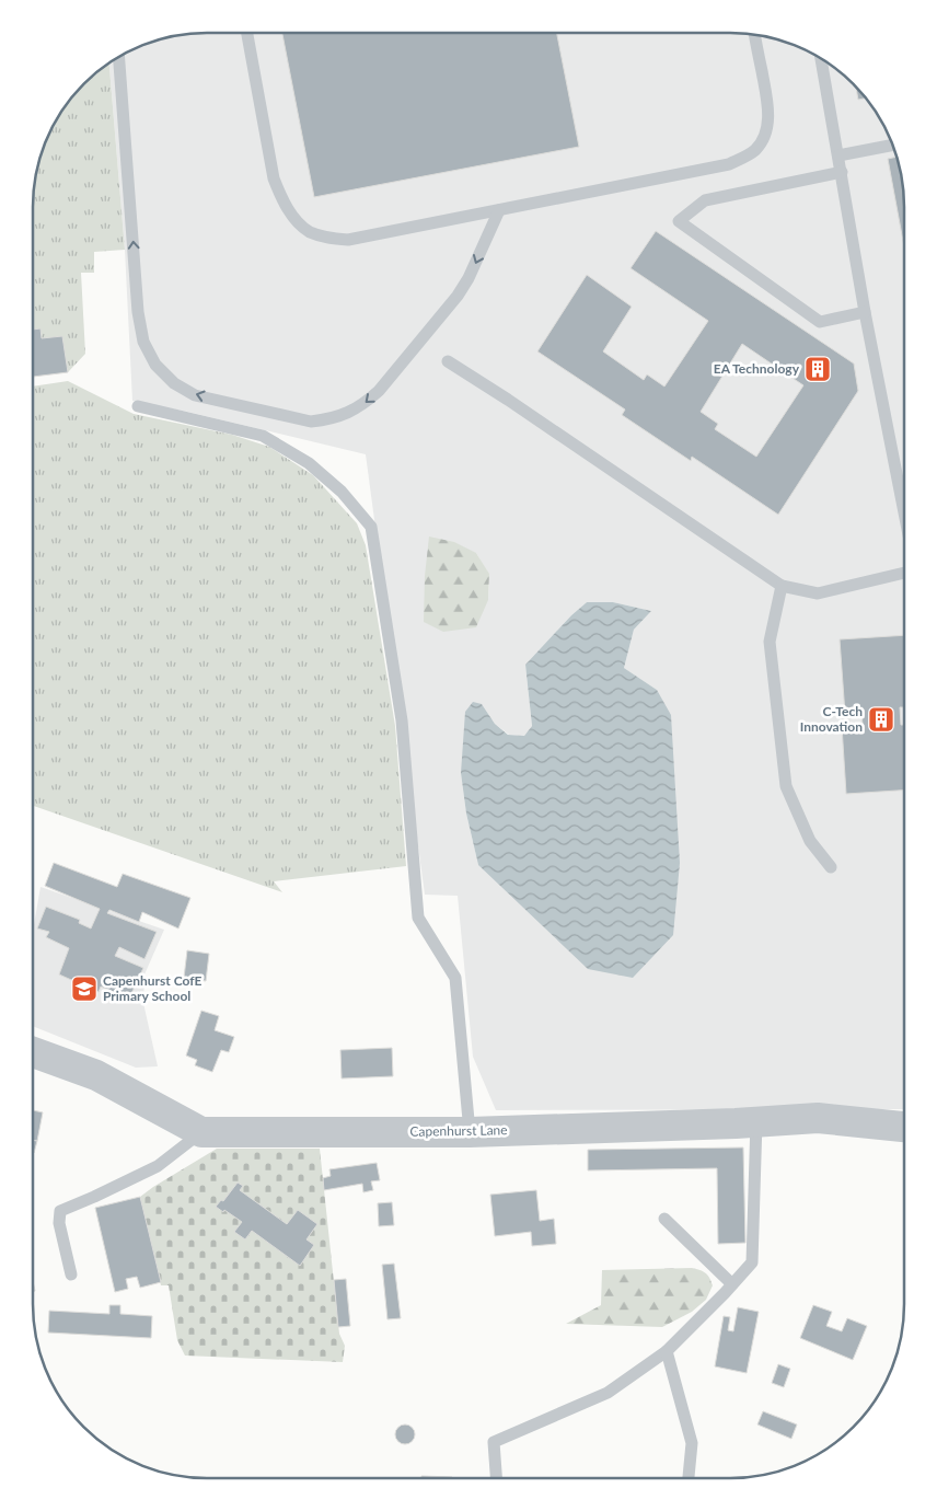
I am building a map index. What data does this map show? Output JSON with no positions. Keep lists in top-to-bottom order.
{
  "streets": {
    "street": ["Capenhurst Lane"]
  },
  "places": {
    "building": ["EA Technology", "C-Tech Innovation"],
    "school or university": ["Capenhurst CofE Primary School"]
  }
}
